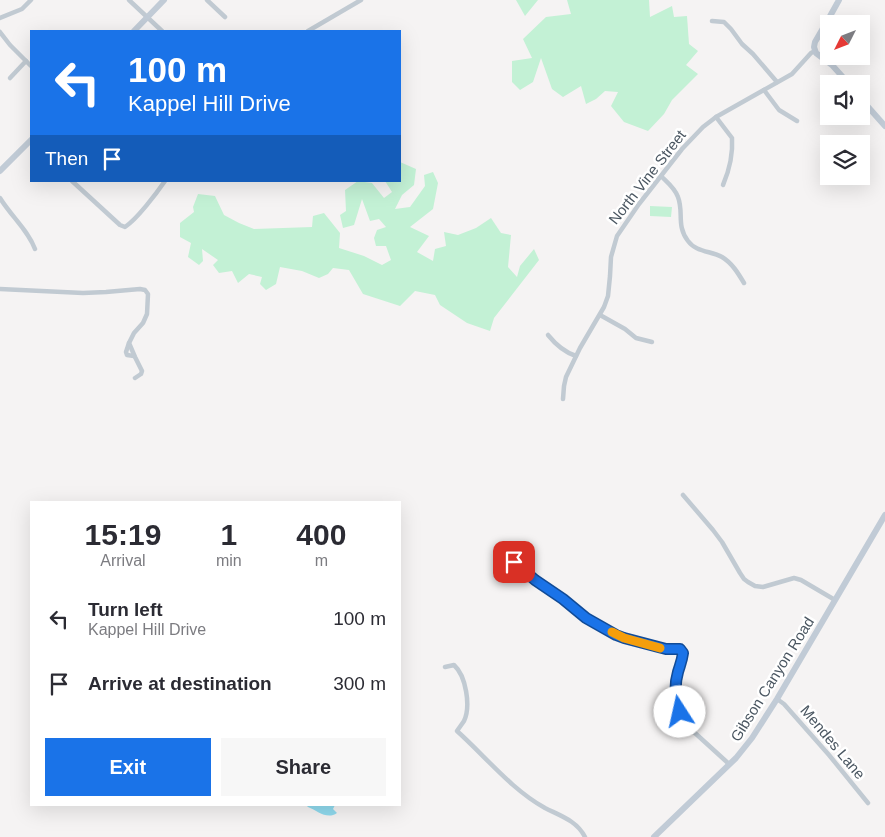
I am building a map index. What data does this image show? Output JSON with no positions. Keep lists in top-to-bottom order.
{
  "streets": {
    "main road": ["Gibson Canyon Road"],
    "street": ["North Vine Street", "Mendes Lane"]
  },
  "crossings": [
    ["Gibson Canyon Road", "Mendes Lane"]
  ],
  "north": "bottom left",
  "page": {
    "turn": ["100 m", "Kappel Hill Drive"],
    "then": "Then",
    "eta": [
      "15:19",
      "Arrival",
      "1",
      "min",
      "400",
      "m"
    ],
    "list": [
      {
        "name": "Turn left",
        "note": "Kappel Hill Drive",
        "value": "100 m"
      },
      {
        "name": "Arrive at destination",
        "value": "300 m"
      }
    ],
    "buttons": ["Exit", "Share"]
  }
}
